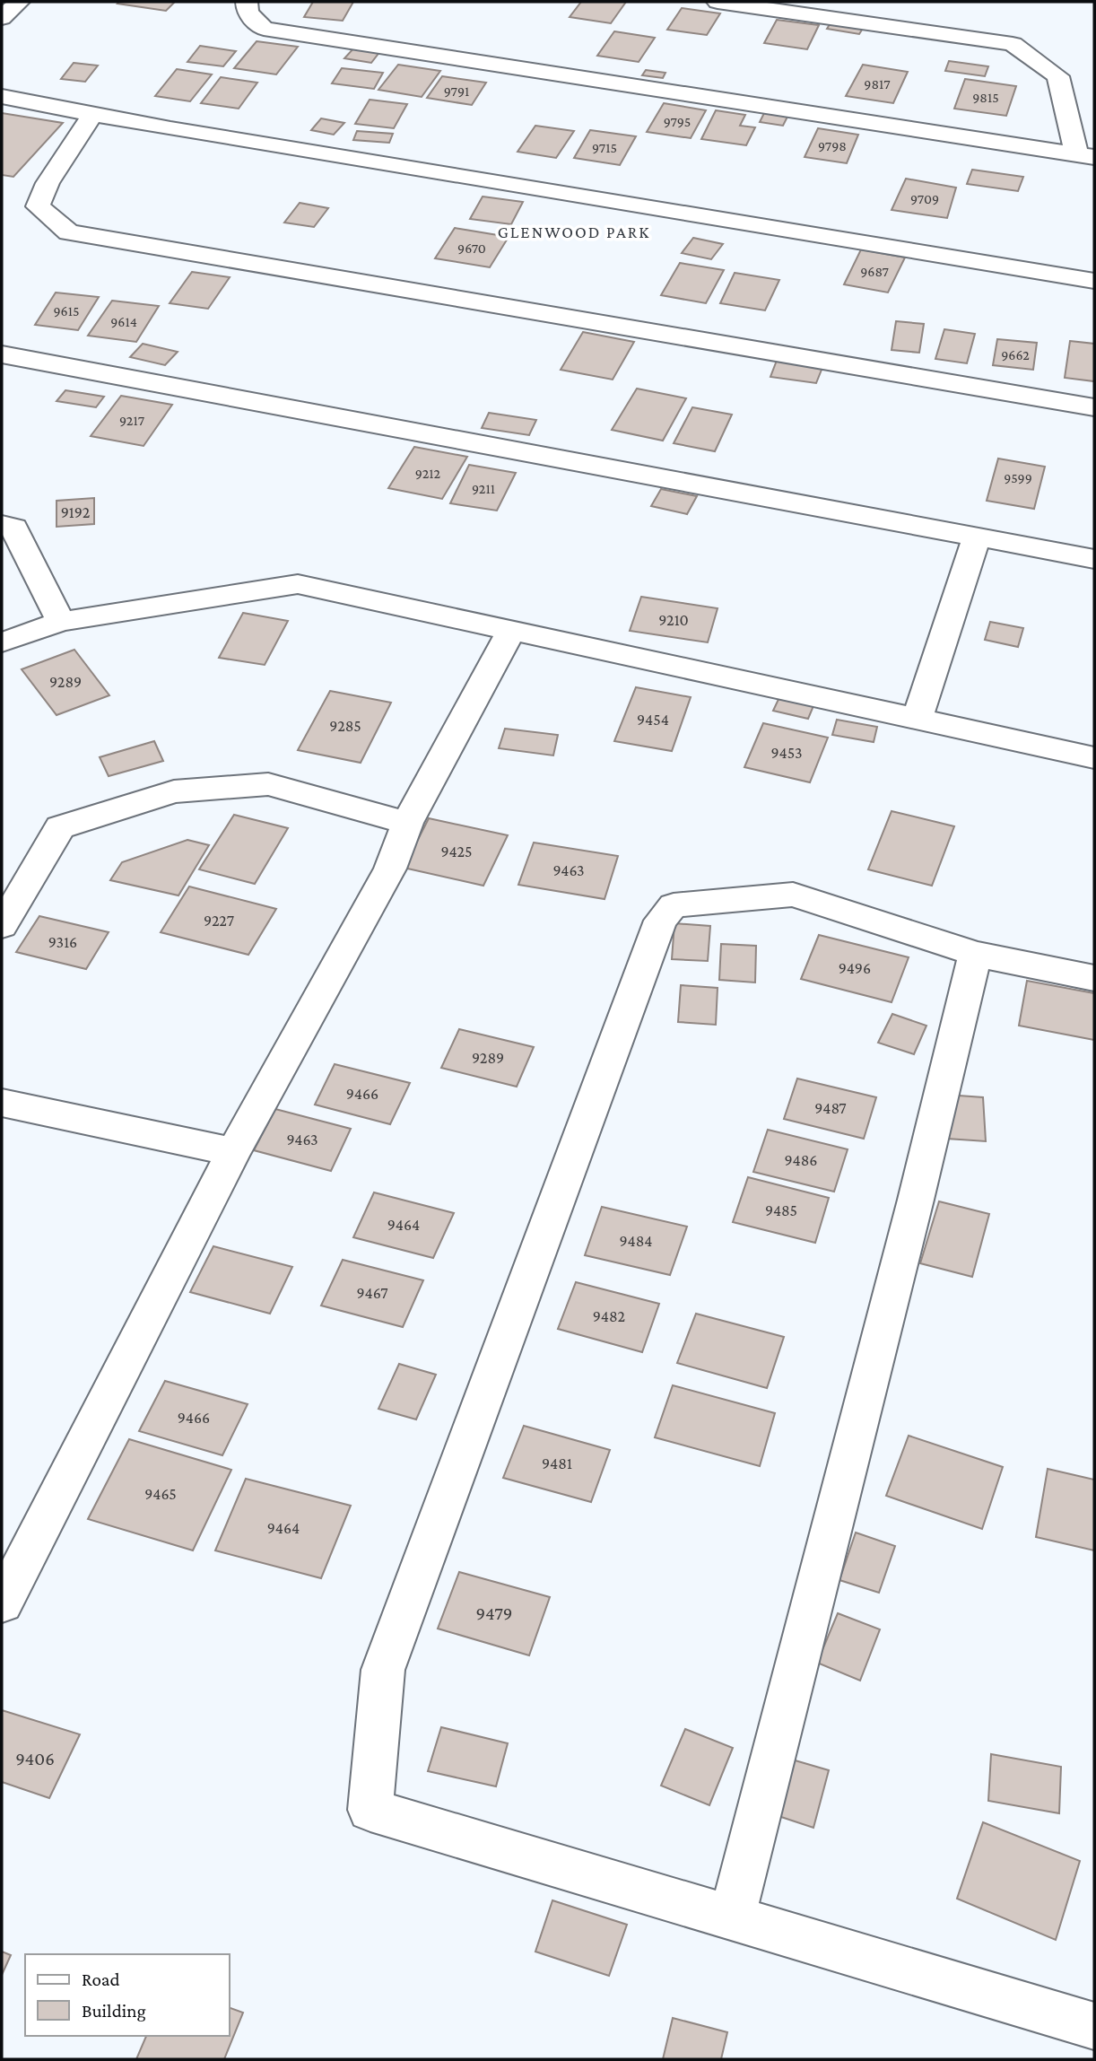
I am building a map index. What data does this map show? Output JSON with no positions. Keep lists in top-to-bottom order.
{
  "districts": ["GLENWOOD PARK"],
  "house_numbers": [
    "9817",
    "9791",
    "9815",
    "9795",
    "9798",
    "9715",
    "9709",
    "9670",
    "9687",
    "9615",
    "9614",
    "9662",
    "9217",
    "9212",
    "9599",
    "9211",
    "9192",
    "9210",
    "9289",
    "9454",
    "9285",
    "9453",
    "9425",
    "9463",
    "9227",
    "9316",
    "9496",
    "9289",
    "9466",
    "9487",
    "9463",
    "9486",
    "9485",
    "9464",
    "9484",
    "9467",
    "9482",
    "9466",
    "9481",
    "9465",
    "9464",
    "9479",
    "9406"
  ],
  "legend": ["Road", "Building"]
}
